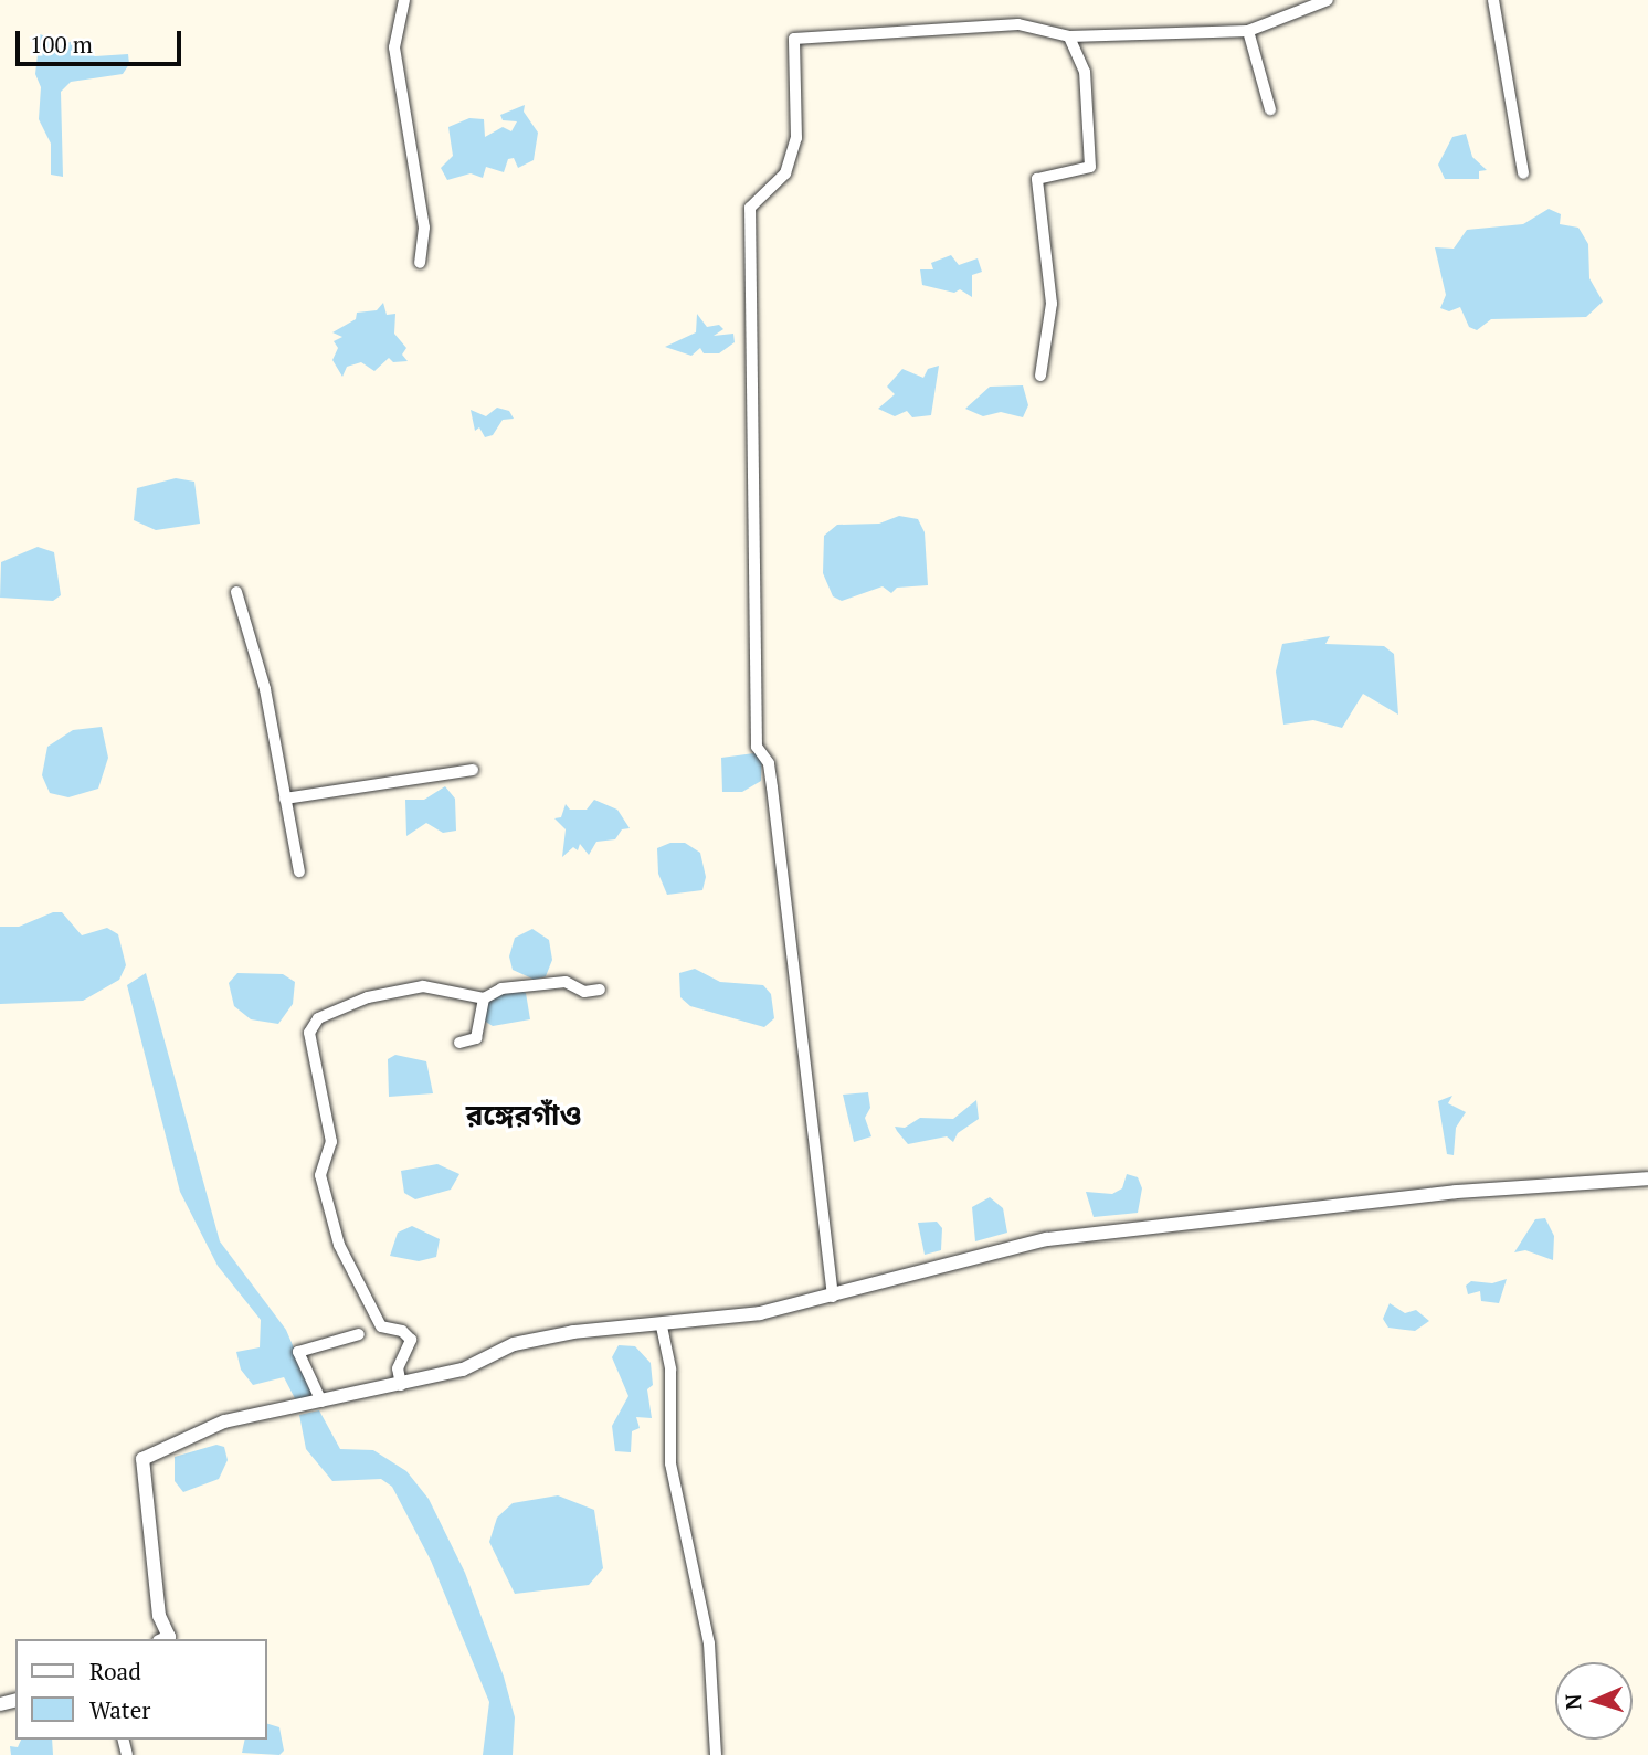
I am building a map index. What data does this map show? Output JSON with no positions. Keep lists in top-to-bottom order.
{
  "districts": ["রঙ্গেরগাঁও"],
  "legend": ["Road", "Water"],
  "scale_bar": "100 m",
  "north": "left"
}
